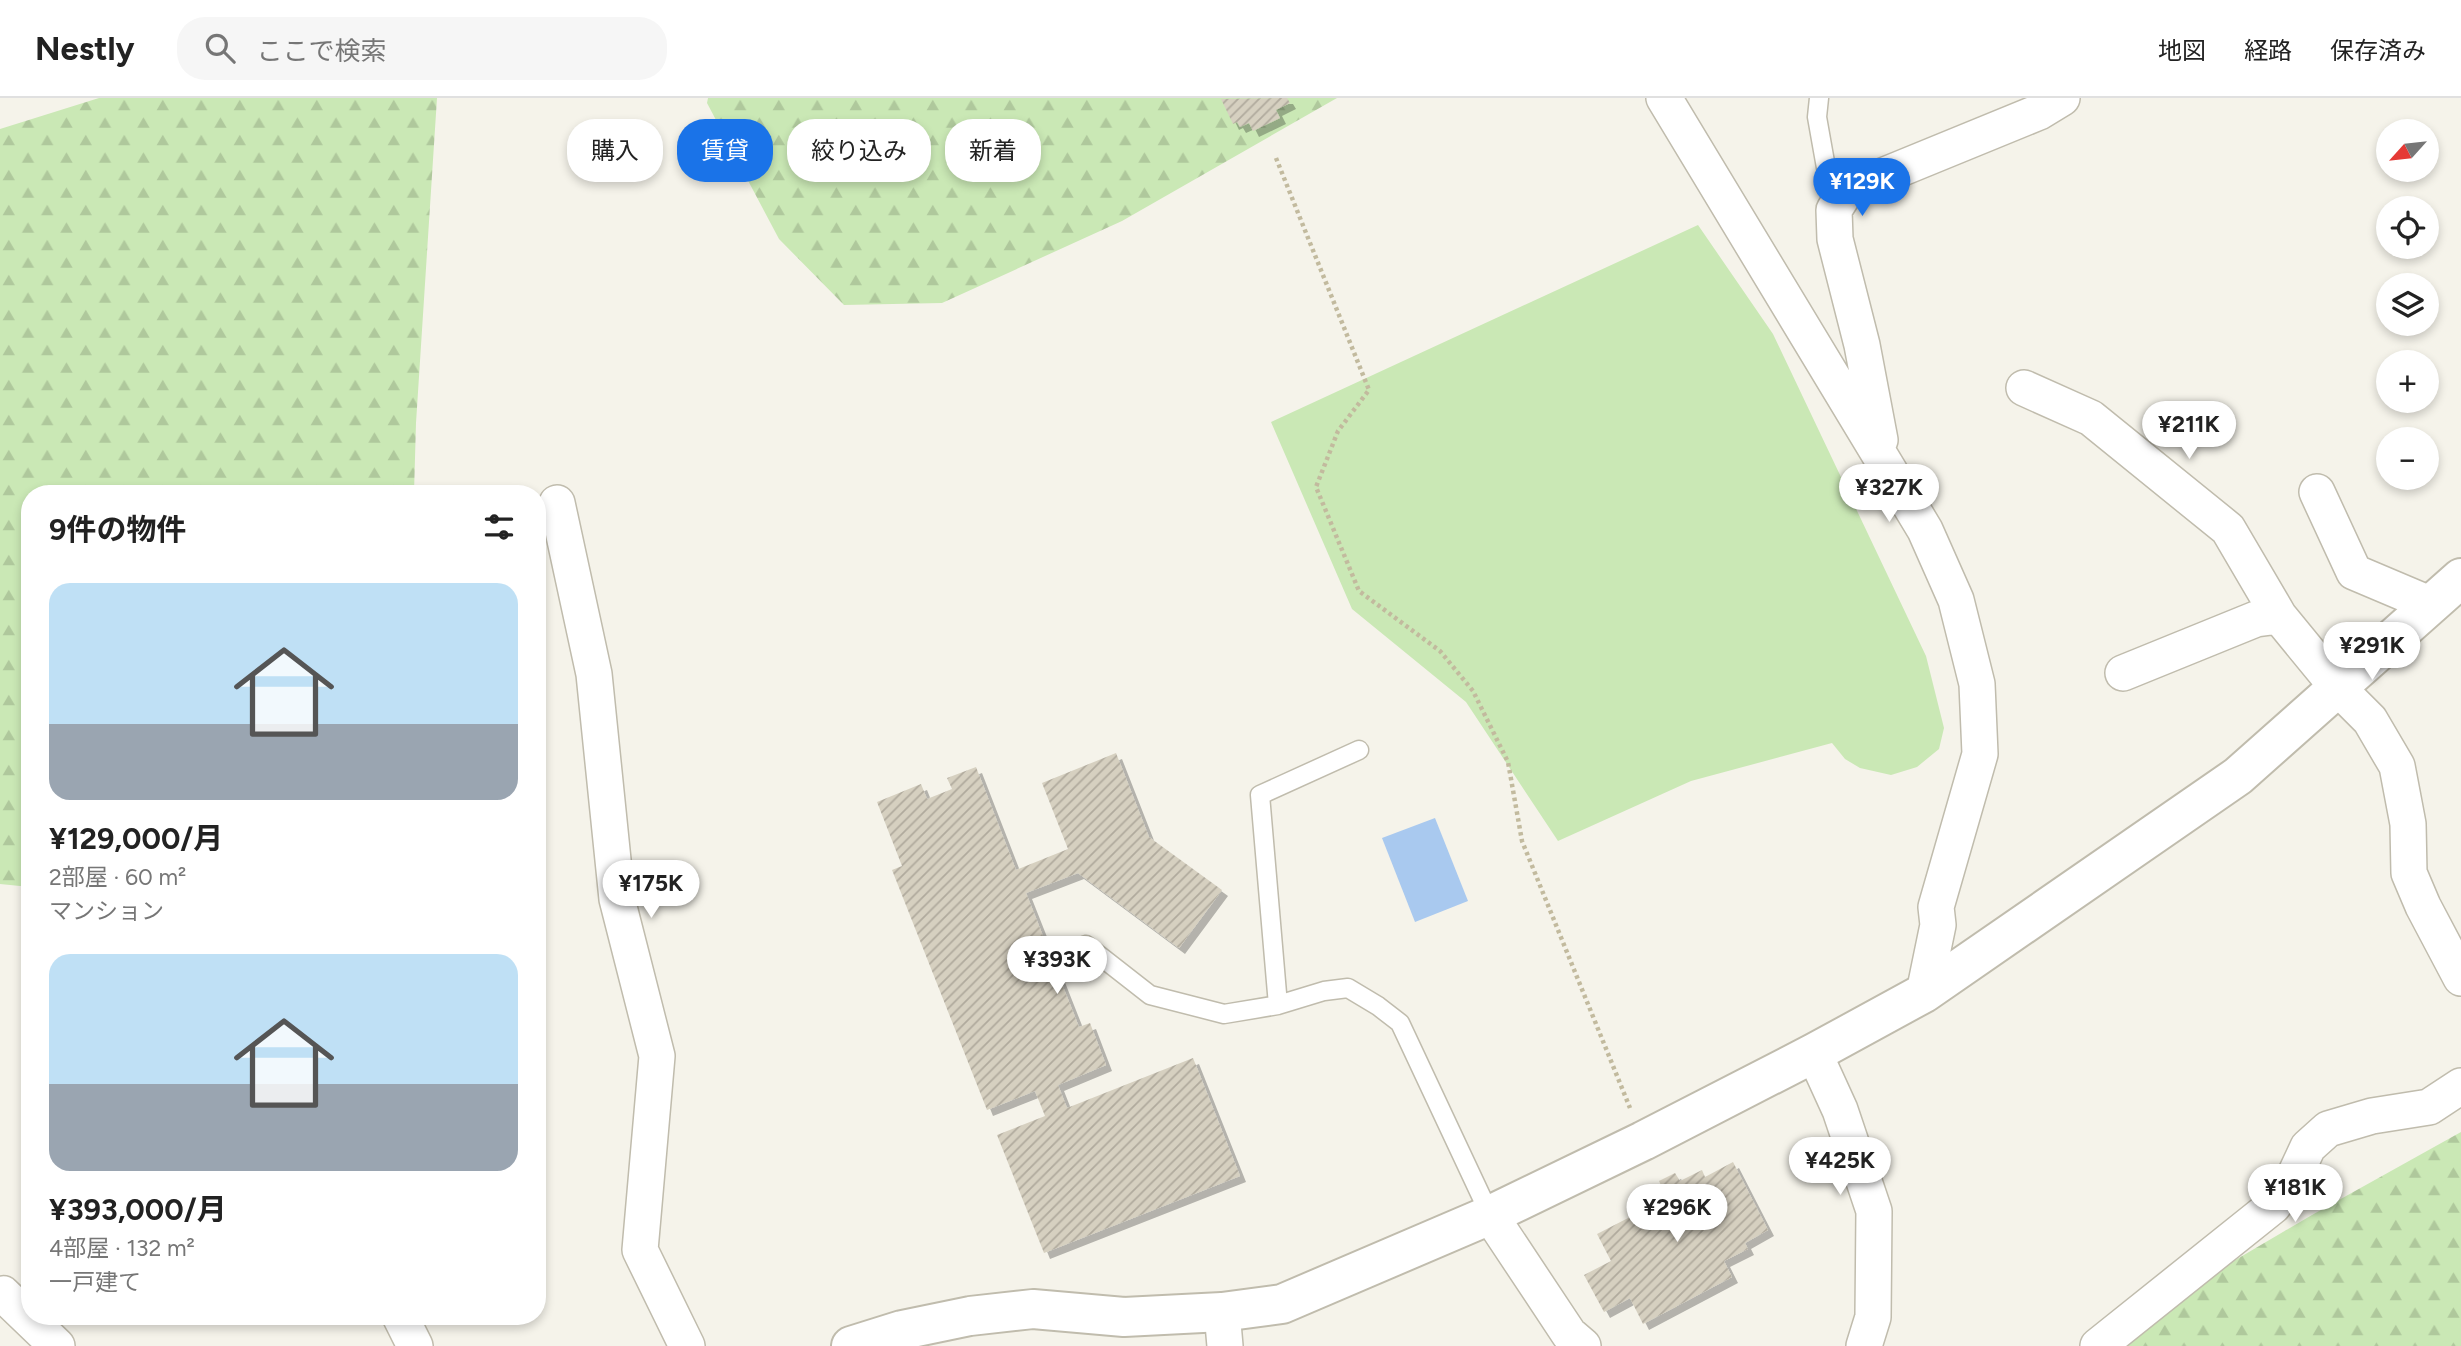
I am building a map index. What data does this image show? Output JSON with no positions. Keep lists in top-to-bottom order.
{
  "north": "bottom left",
  "page": {
    "header": "Nestly",
    "search": "ここで検索",
    "nav": ["地図", "経路", "保存済み"],
    "map_buttons": ["+", "−"],
    "chip": [
      "購入",
      "賃貸",
      "絞り込み",
      "新着"
    ],
    "price": [
      "¥129K",
      "¥211K",
      "¥327K",
      "¥291K",
      "¥175K",
      "¥393K",
      "¥425K",
      "¥181K",
      "¥296K"
    ],
    "heading": "9件の物件",
    "list": [
      {
        "name": "¥129,000/月",
        "note": "2部屋 · 60 m² · マンション"
      },
      {
        "name": "¥393,000/月",
        "note": "4部屋 · 132 m² · 一戸建て"
      }
    ]
  }
}
